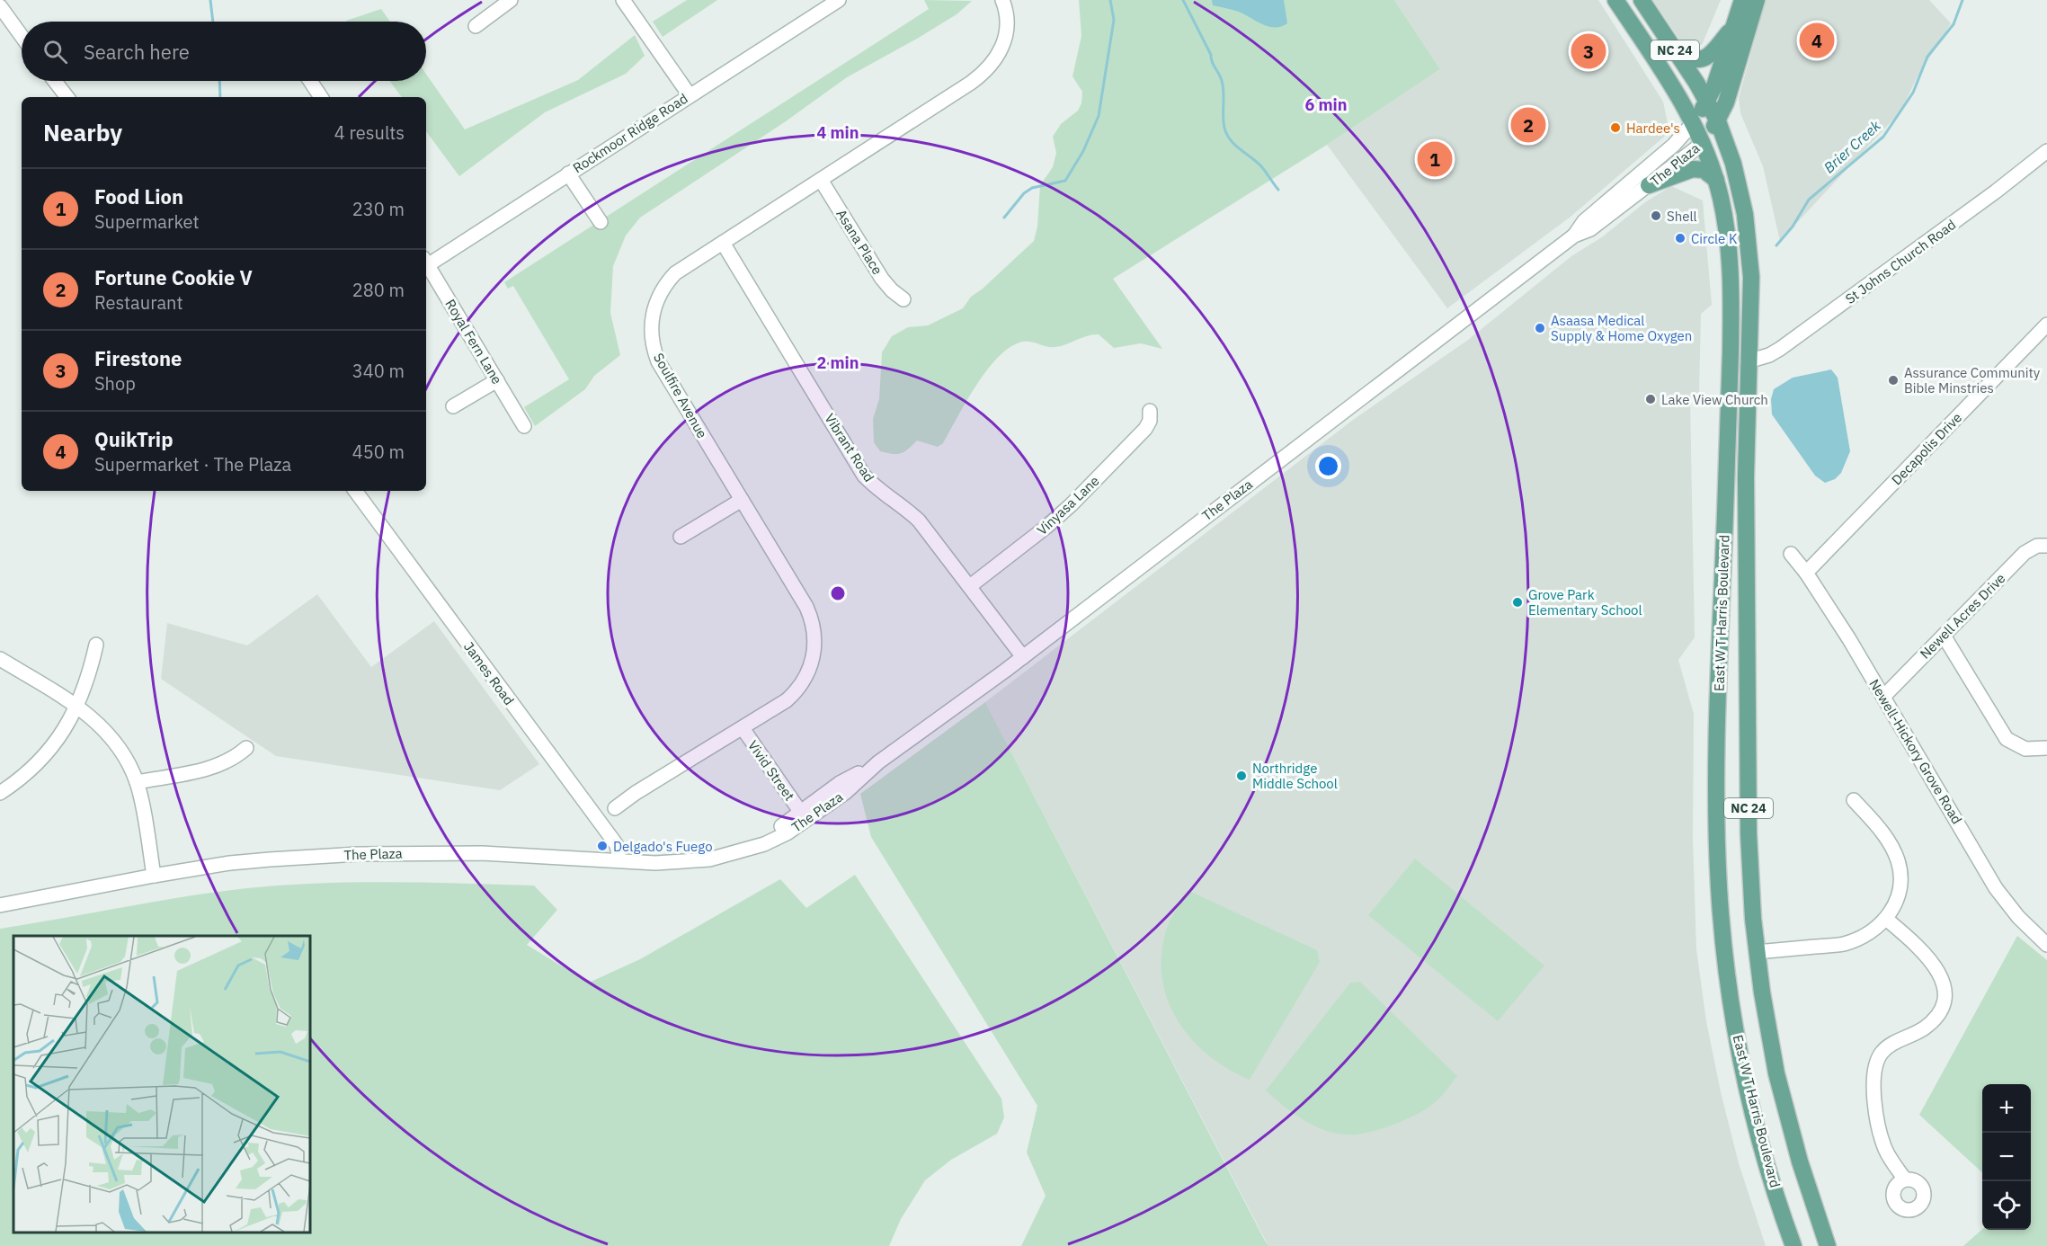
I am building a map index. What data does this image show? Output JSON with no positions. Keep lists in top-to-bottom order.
{
  "streets": {
    "main road": ["NC 24", "The Plaza", "East W T Harris Boulevard"],
    "street": [
      "Rockmoor Ridge Road",
      "Asana Place",
      "St Johns Church Road",
      "Royal Fern Lane",
      "Soulfire Avenue",
      "Vibrant Road",
      "Decapolis Drive",
      "Vinyasa Lane",
      "Newell Acres Drive",
      "James Road",
      "Newell-Hickory Grove Road",
      "Vivid Street"
    ]
  },
  "crossings": [
    ["The Plaza", "Vibrant Road"],
    ["The Plaza", "East W T Harris Boulevard"],
    ["The Plaza", "James Road"],
    ["The Plaza", "Vivid Street"],
    ["Asana Place", "Soulfire Avenue"],
    ["St Johns Church Road", "East W T Harris Boulevard"],
    ["Soulfire Avenue", "Vibrant Road"],
    ["Soulfire Avenue", "Vivid Street"],
    ["Vibrant Road", "Vinyasa Lane"],
    ["Decapolis Drive", "Newell-Hickory Grove Road"],
    ["Newell Acres Drive", "Newell-Hickory Grove Road"]
  ],
  "water": ["Brier Creek"],
  "places": [
    "Hardee's",
    "Shell",
    "Circle K",
    "Asaasa Medical Supply & Home Oxygen",
    "Assurance Community Bible Minstries",
    "Lake View Church",
    "Grove Park Elementary School",
    "Northridge Middle School",
    "Delgado's Fuego"
  ],
  "page": {
    "pins": [
      "4",
      "3",
      "2",
      "1"
    ],
    "search": "Search here",
    "heading": ["Nearby", "4 results"],
    "list": [
      {
        "mark": "1",
        "name": "Food Lion",
        "note": "Supermarket",
        "value": "230 m"
      },
      {
        "mark": "2",
        "name": "Fortune Cookie V",
        "note": "Restaurant",
        "value": "280 m"
      },
      {
        "mark": "3",
        "name": "Firestone",
        "note": "Shop",
        "value": "340 m"
      },
      {
        "mark": "4",
        "name": "QuikTrip",
        "note": "Supermarket · The Plaza",
        "value": "450 m"
      }
    ],
    "map_buttons": ["+", "−"]
  },
  "rings": ["6 min", "4 min", "2 min"]
}
